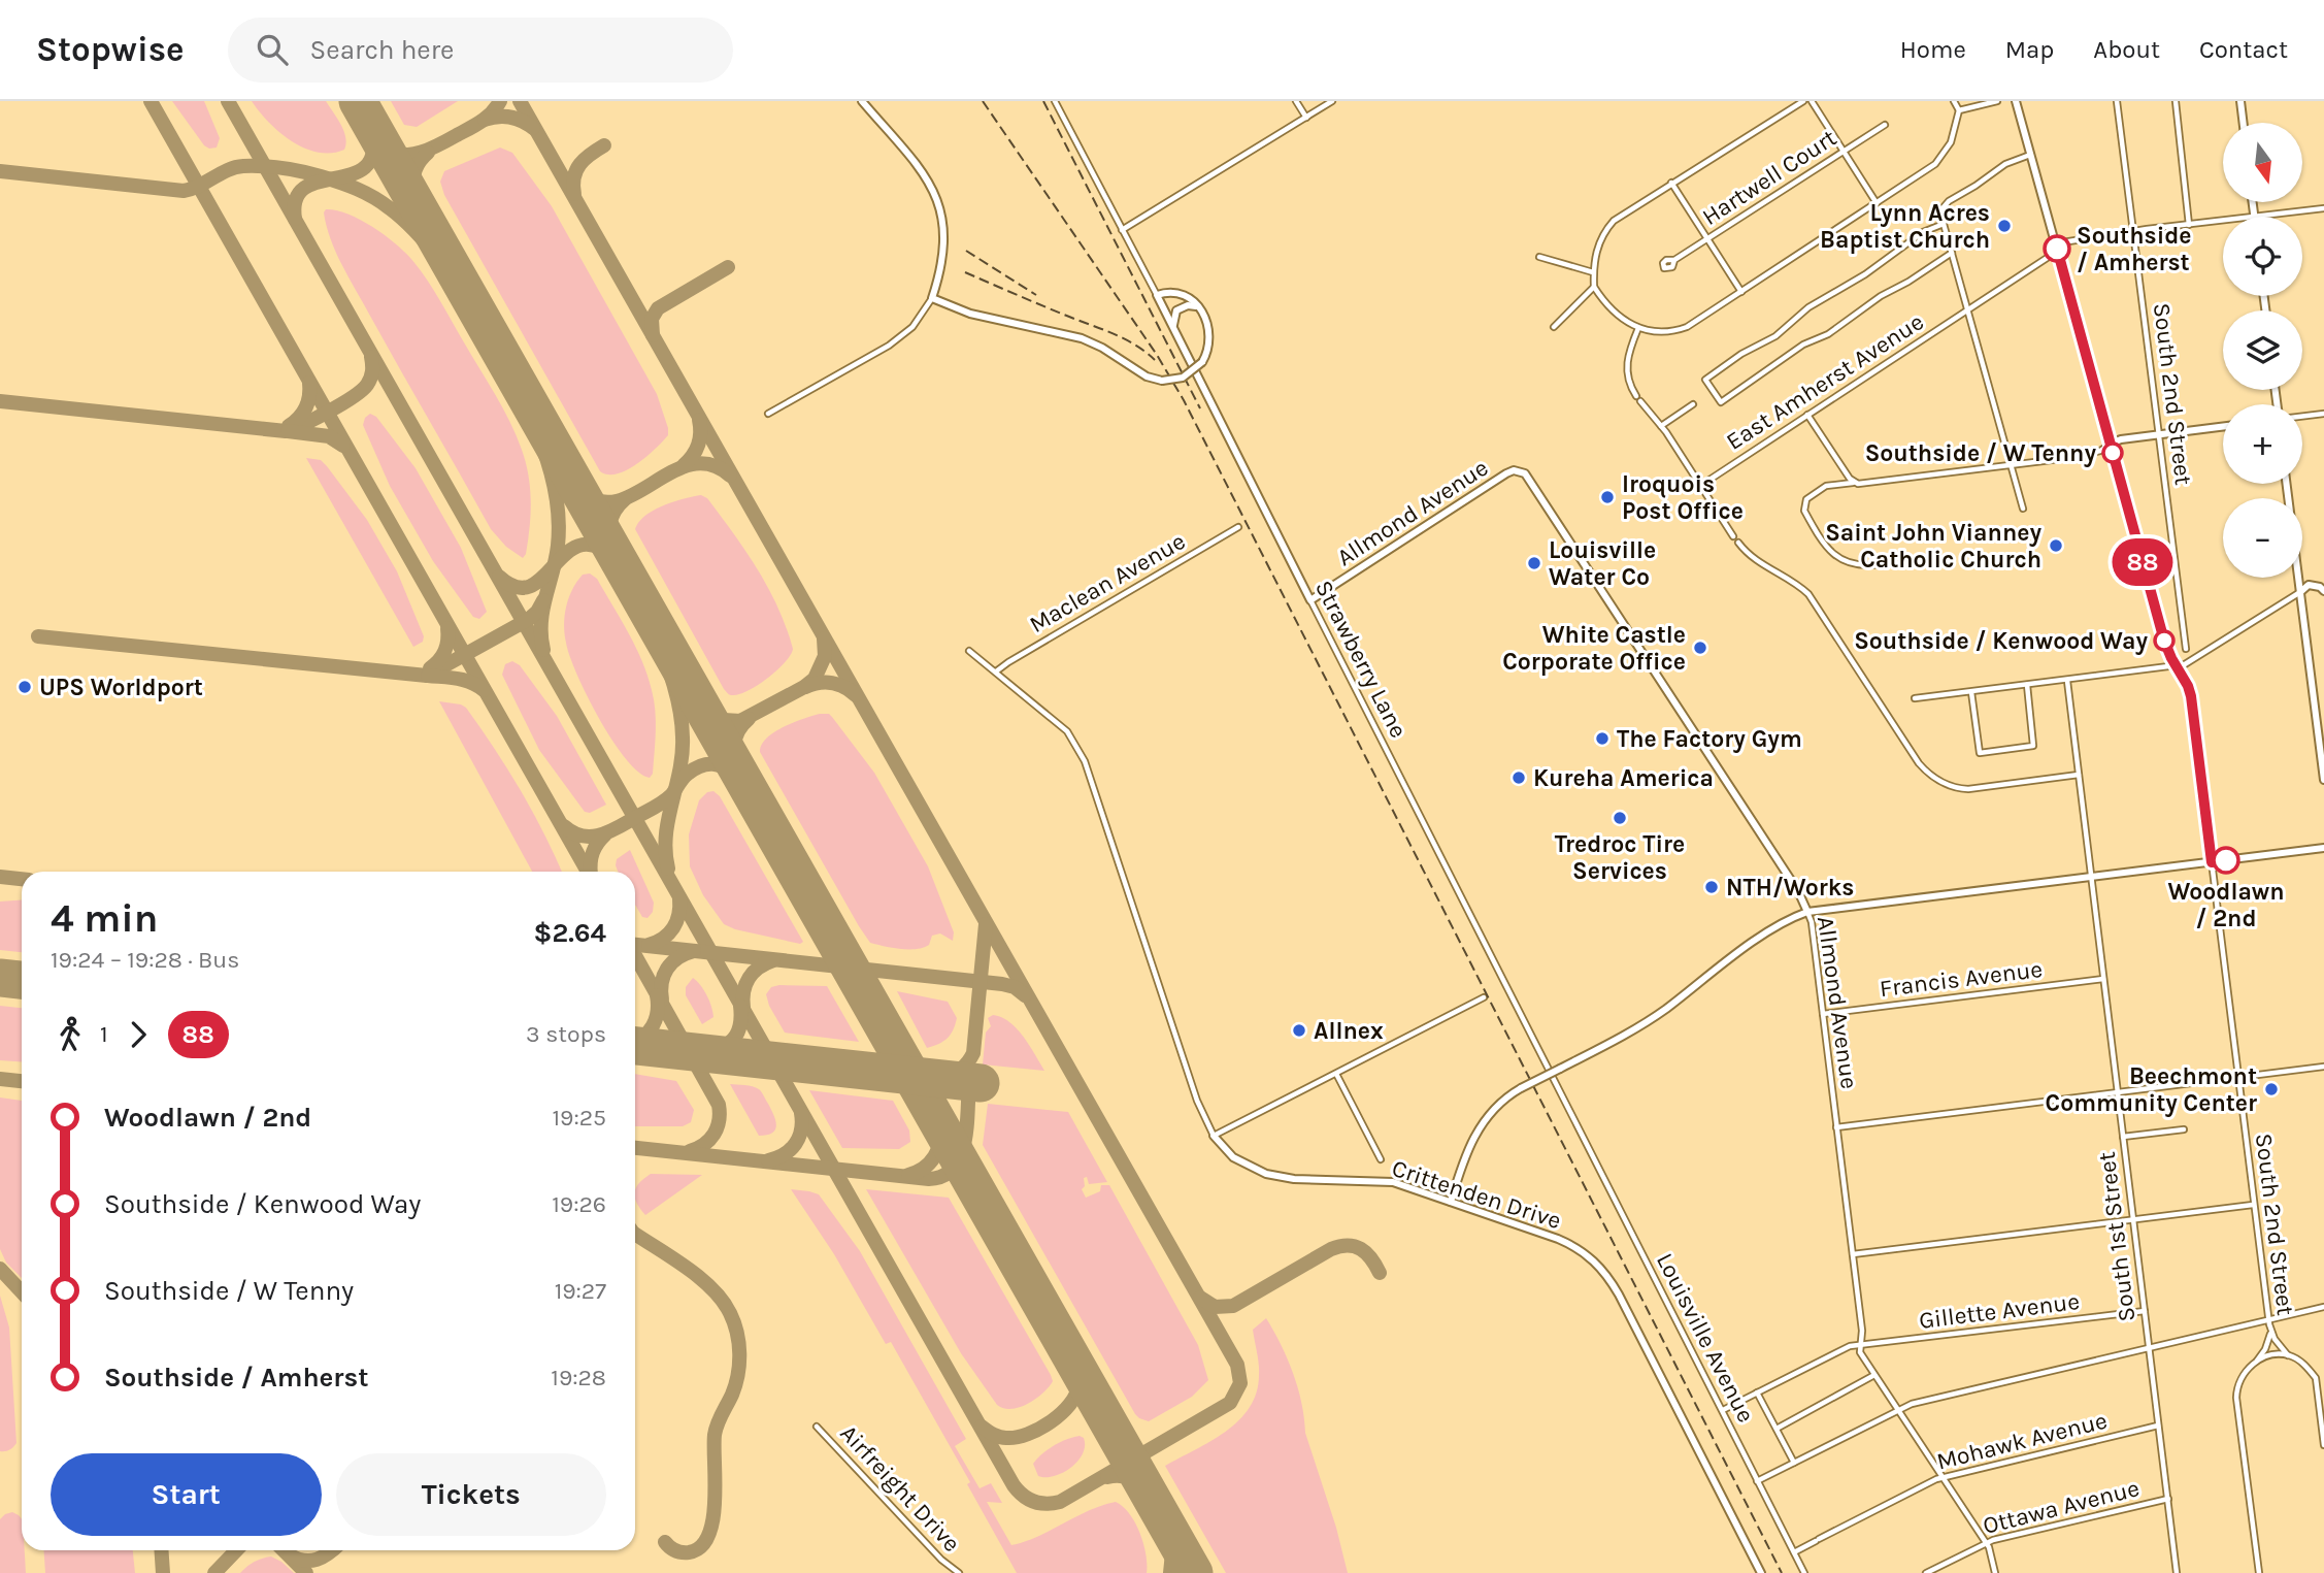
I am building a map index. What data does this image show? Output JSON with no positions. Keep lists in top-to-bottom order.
{
  "streets": {
    "main road": ["Allmond Avenue", "Strawberry Lane", "Crittenden Drive"],
    "street": [
      "Hartwell Court",
      "East Amherst Avenue",
      "South 2nd Street",
      "Maclean Avenue",
      "Francis Avenue",
      "South 1st Street",
      "Gillette Avenue",
      "Louisville Avenue",
      "Mohawk Avenue",
      "Airfreight Drive",
      "Ottawa Avenue"
    ]
  },
  "crossings": [
    ["Allmond Avenue", "Strawberry Lane"],
    ["Allmond Avenue", "Francis Avenue"],
    ["Allmond Avenue", "Gillette Avenue"],
    ["Allmond Avenue", "Mohawk Avenue"],
    ["Allmond Avenue", "Ottawa Avenue"],
    ["Maclean Avenue", "Crittenden Drive"],
    ["Strawberry Lane", "Louisville Avenue"],
    ["Francis Avenue", "South 1st Street"],
    ["South 1st Street", "Gillette Avenue"],
    ["South 1st Street", "Mohawk Avenue"],
    ["South 1st Street", "Ottawa Avenue"],
    ["Gillette Avenue", "Louisville Avenue"],
    ["Louisville Avenue", "Mohawk Avenue"]
  ],
  "places": [
    "Lynn Acres Baptist Church",
    "Southside / Amherst",
    "Southside / W Tenny",
    "Iroquois Post Office",
    "Saint John Vianney Catholic Church",
    "Louisville Water Co",
    "Southside / Kenwood Way",
    "White Castle Corporate Office",
    "UPS Worldport",
    "The Factory Gym",
    "Kureha America",
    "Tredroc Tire Services",
    "Woodlawn / 2nd",
    "NTH/Works",
    "Allnex",
    "Beechmont Community Center"
  ],
  "lines": ["bus line 88"],
  "north": "bottom",
  "page": {
    "header": "Stopwise",
    "search": "Search here",
    "nav": [
      "Home",
      "Map",
      "About",
      "Contact"
    ],
    "on_map": "88",
    "map_buttons": ["+", "−"],
    "heading": ["4 min", "19:24 – 19:28 · Bus", "$2.64"],
    "legs": ["1", "88", "3 stops"],
    "list": [
      {
        "name": "Woodlawn / 2nd",
        "value": "19:25"
      },
      {
        "name": "Southside / Kenwood Way",
        "value": "19:26"
      },
      {
        "name": "Southside / W Tenny",
        "value": "19:27"
      },
      {
        "name": "Southside / Amherst",
        "value": "19:28"
      }
    ],
    "buttons": ["Start", "Tickets"]
  }
}
